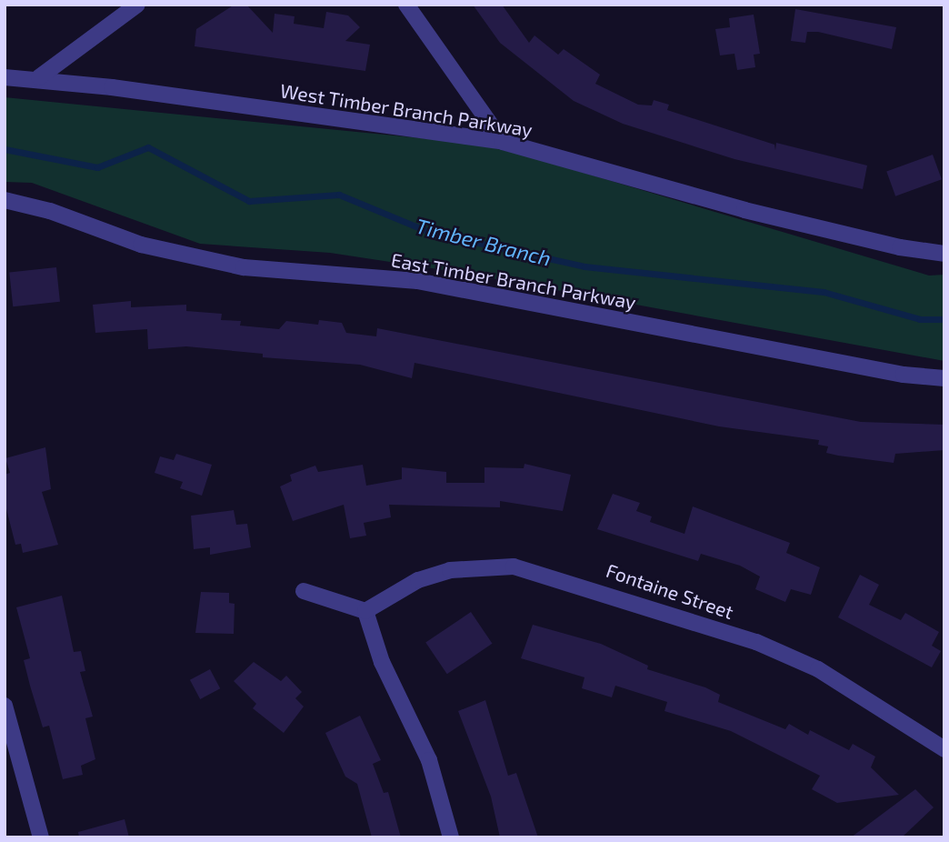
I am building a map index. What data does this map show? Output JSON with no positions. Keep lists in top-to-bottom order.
{
  "streets": {
    "street": ["West Timber Branch Parkway", "East Timber Branch Parkway", "Fontaine Street"]
  },
  "water": ["Timber Branch"]
}
